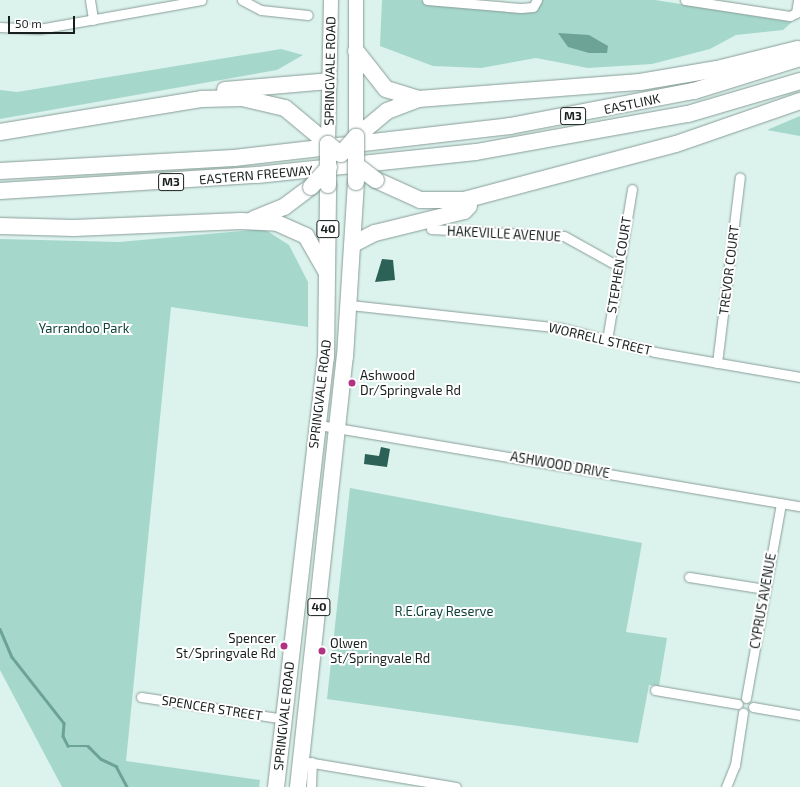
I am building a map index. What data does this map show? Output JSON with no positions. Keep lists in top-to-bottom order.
{
  "streets": {
    "highway": [
      "SPRINGVALE ROAD",
      "EASTLINK",
      "M3",
      "EASTERN FREEWAY",
      "40"
    ],
    "street": [
      "HAKEVILLE AVENUE",
      "STEPHEN COURT",
      "TREVOR COURT",
      "WORRELL STREET",
      "ASHWOOD DRIVE",
      "CYPRUS AVENUE",
      "SPENCER STREET"
    ]
  },
  "crossings": [
    ["SPRINGVALE ROAD", "EASTLINK"],
    ["SPRINGVALE ROAD", "EASTERN FREEWAY"],
    ["SPRINGVALE ROAD", "WORRELL STREET"],
    ["SPRINGVALE ROAD", "ASHWOOD DRIVE"],
    ["SPRINGVALE ROAD", "SPENCER STREET"],
    ["EASTLINK", "EASTERN FREEWAY"],
    ["HAKEVILLE AVENUE", "STEPHEN COURT"],
    ["STEPHEN COURT", "WORRELL STREET"],
    ["TREVOR COURT", "WORRELL STREET"],
    ["ASHWOOD DRIVE", "CYPRUS AVENUE"]
  ],
  "parks": ["Yarrandoo Park", "R.E.Gray Reserve"],
  "places": ["Ashwood Dr/Springvale Rd", "Spencer St/Springvale Rd", "Olwen St/Springvale Rd"],
  "scale_bar": "50 m"
}
